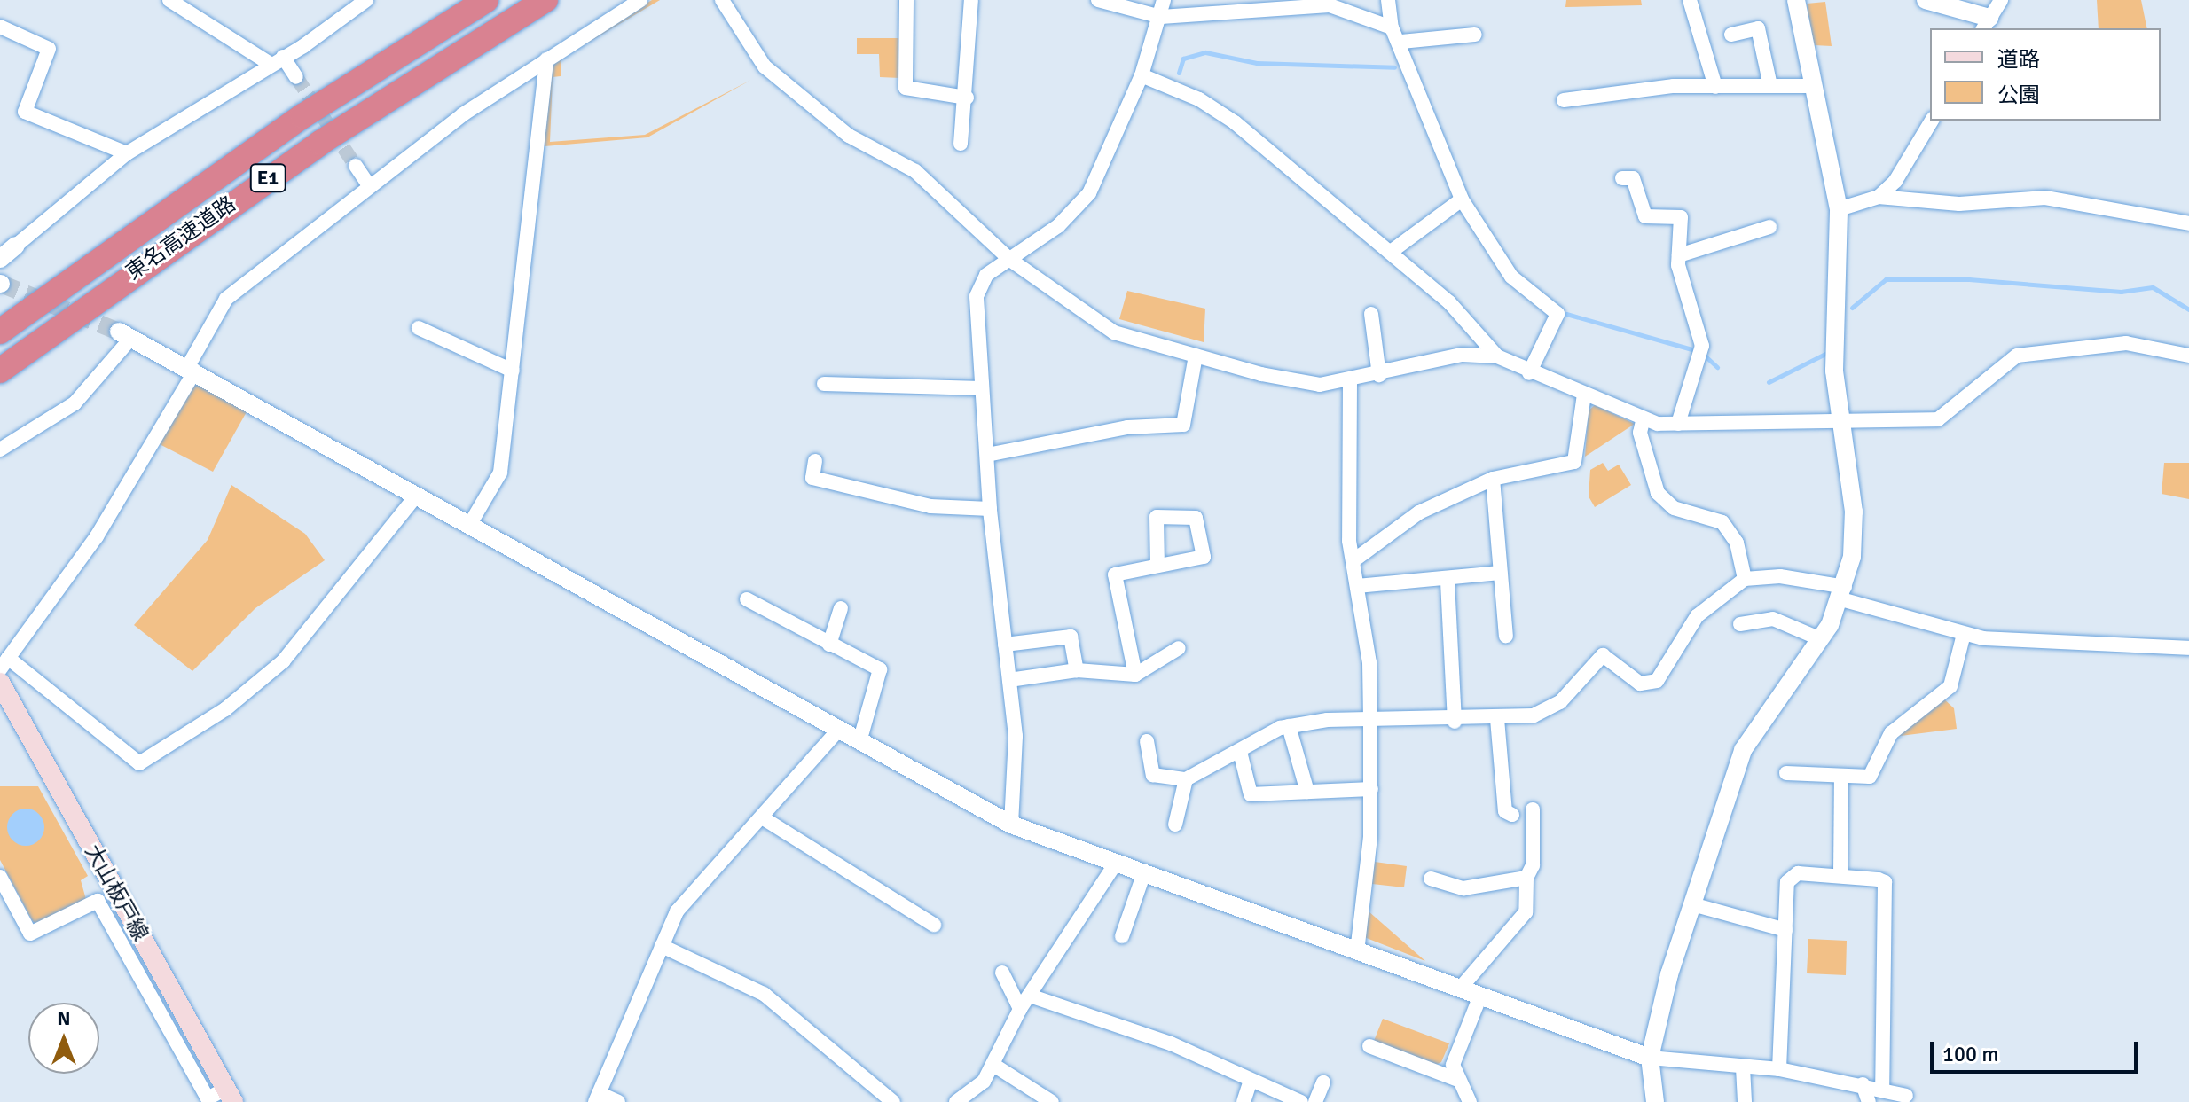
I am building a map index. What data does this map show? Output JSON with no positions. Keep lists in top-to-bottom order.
{
  "streets": {
    "highway": ["E1", "東名高速道路"],
    "main road": ["大山板戸線"]
  },
  "legend": ["道路", "公園"],
  "scale_bar": "100 m",
  "north": "top"
}
